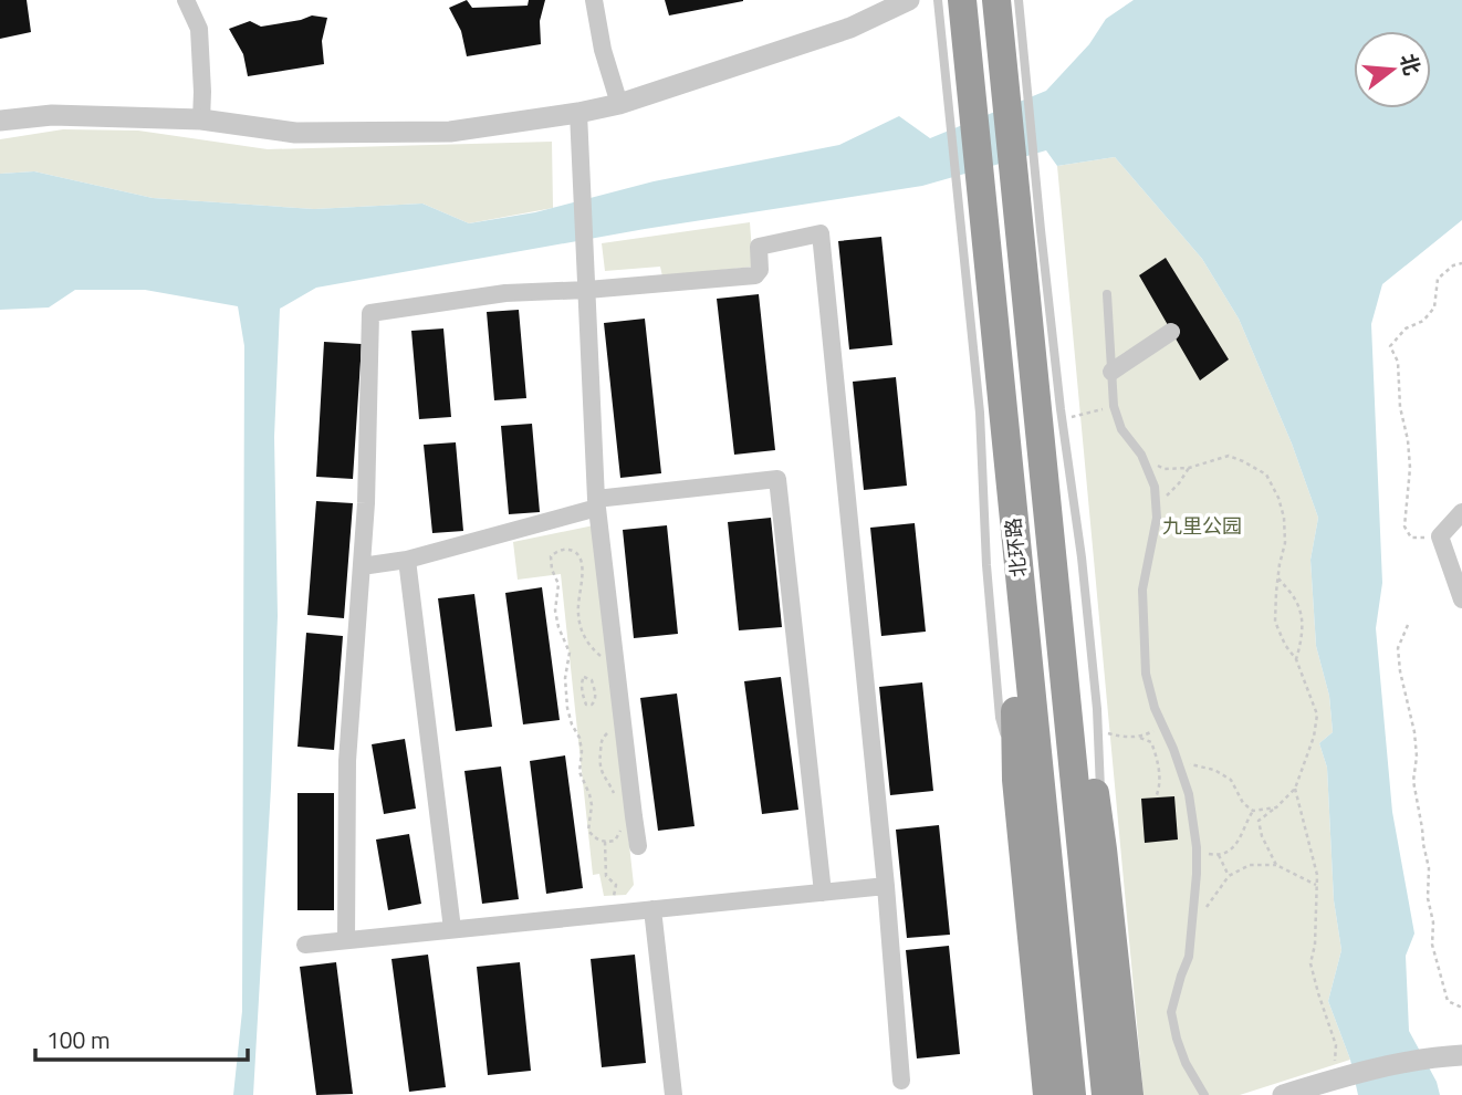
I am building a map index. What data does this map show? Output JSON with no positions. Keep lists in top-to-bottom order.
{
  "streets": {
    "highway": ["北环路"]
  },
  "parks": ["九里公园"],
  "scale_bar": "100 m",
  "north": "right"
}
